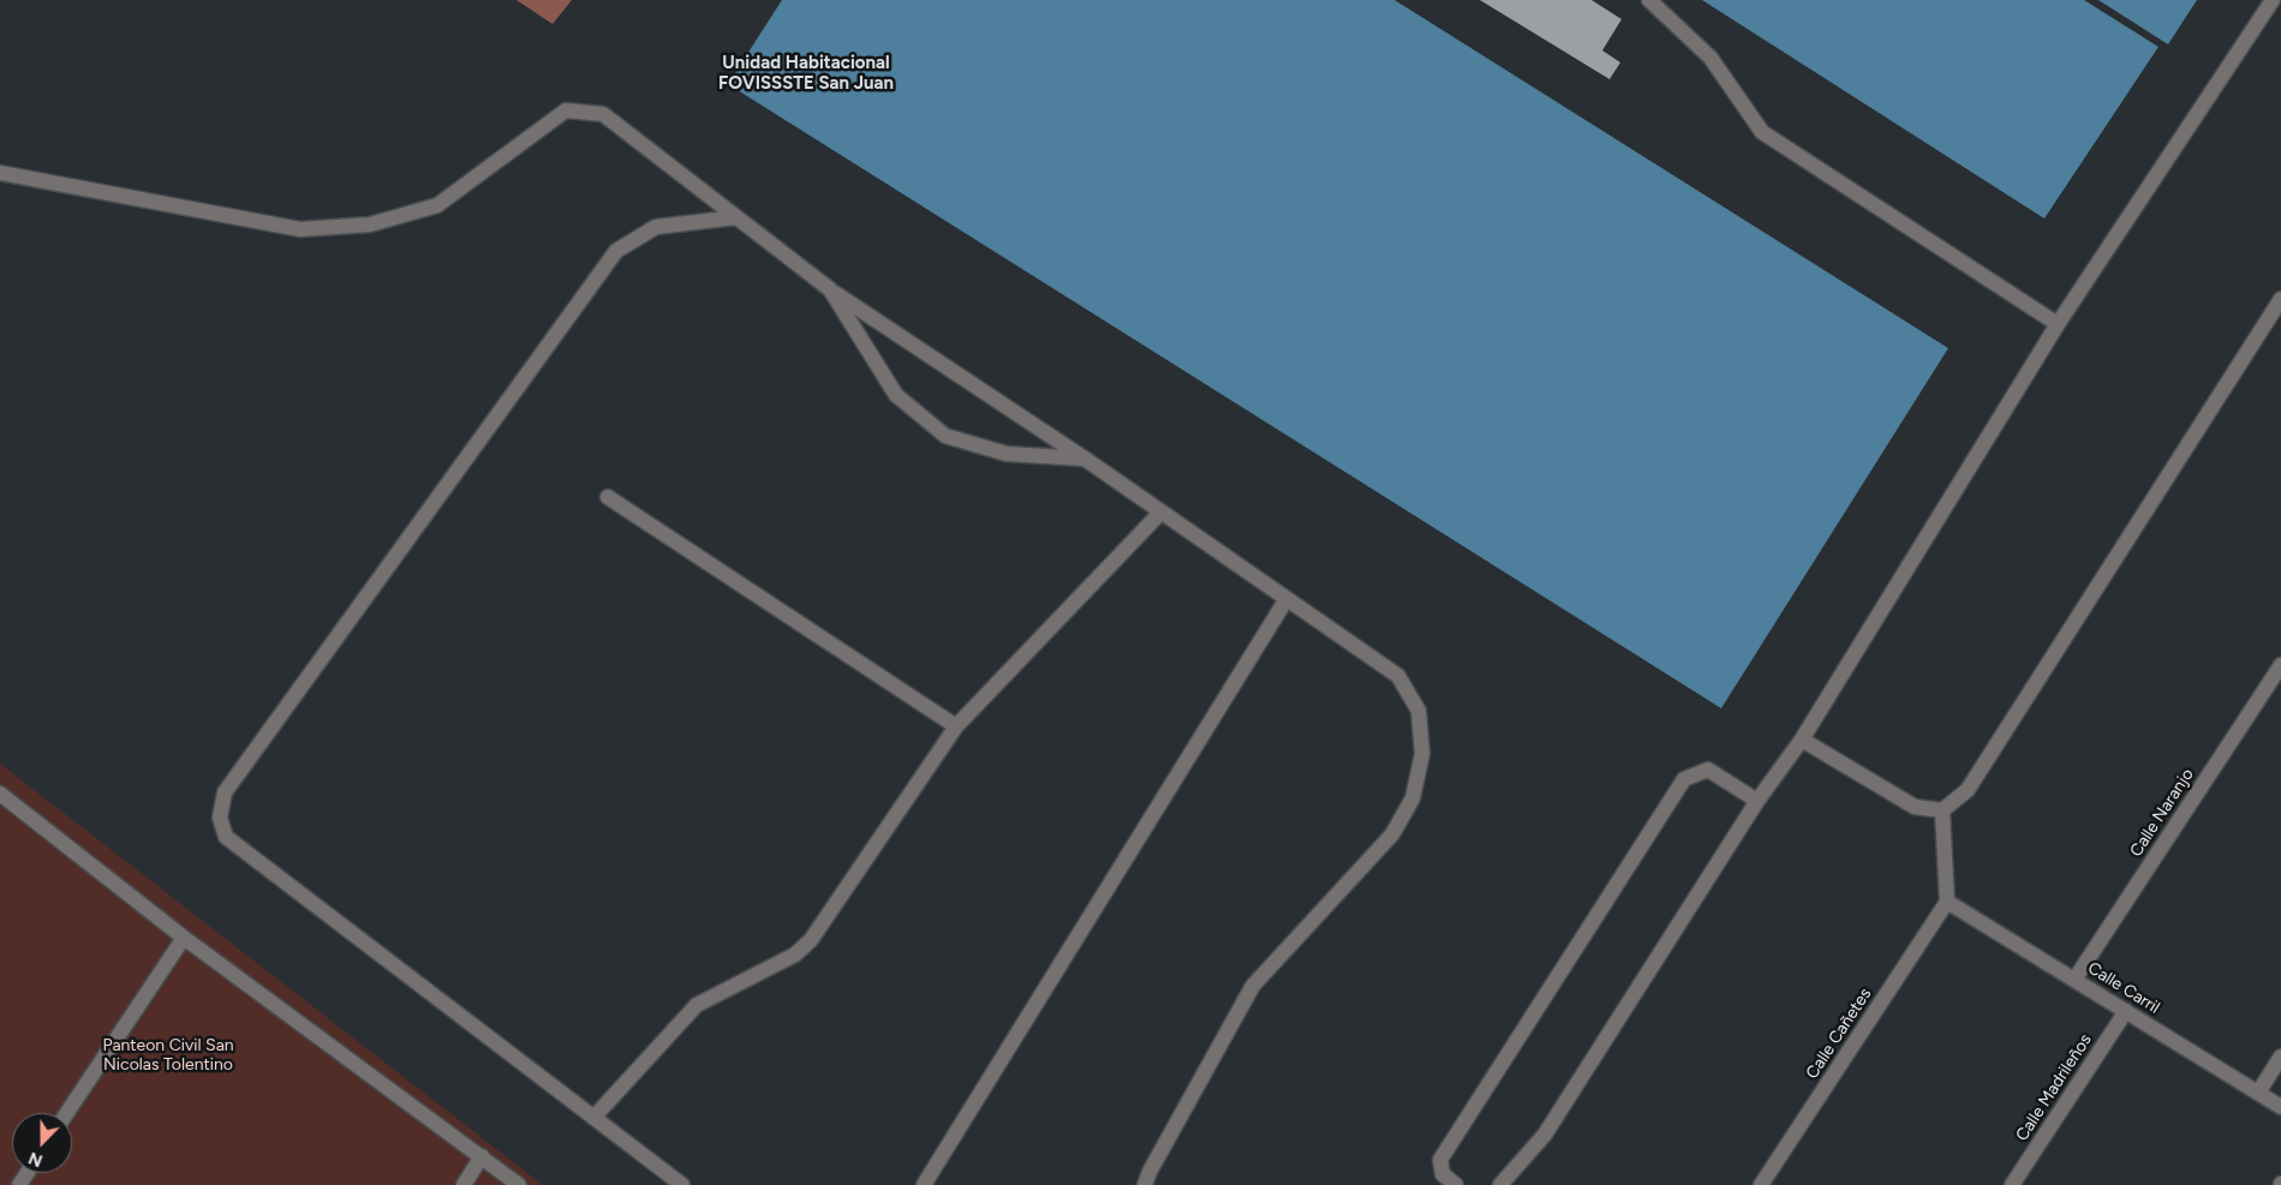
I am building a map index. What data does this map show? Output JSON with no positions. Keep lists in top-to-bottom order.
{
  "streets": {
    "street": [
      "Calle Naranjo",
      "Calle Carril",
      "Calle Cañetes",
      "Calle Madrileños"
    ]
  },
  "crossings": [
    ["Calle Naranjo", "Calle Carril"],
    ["Calle Carril", "Calle Cañetes"],
    ["Calle Carril", "Calle Madrileños"]
  ],
  "districts": ["Unidad Habitacional FOVISSSTE San Juan"],
  "parks": ["Panteon Civil San Nicolas Tolentino"],
  "north": "bottom"
}
